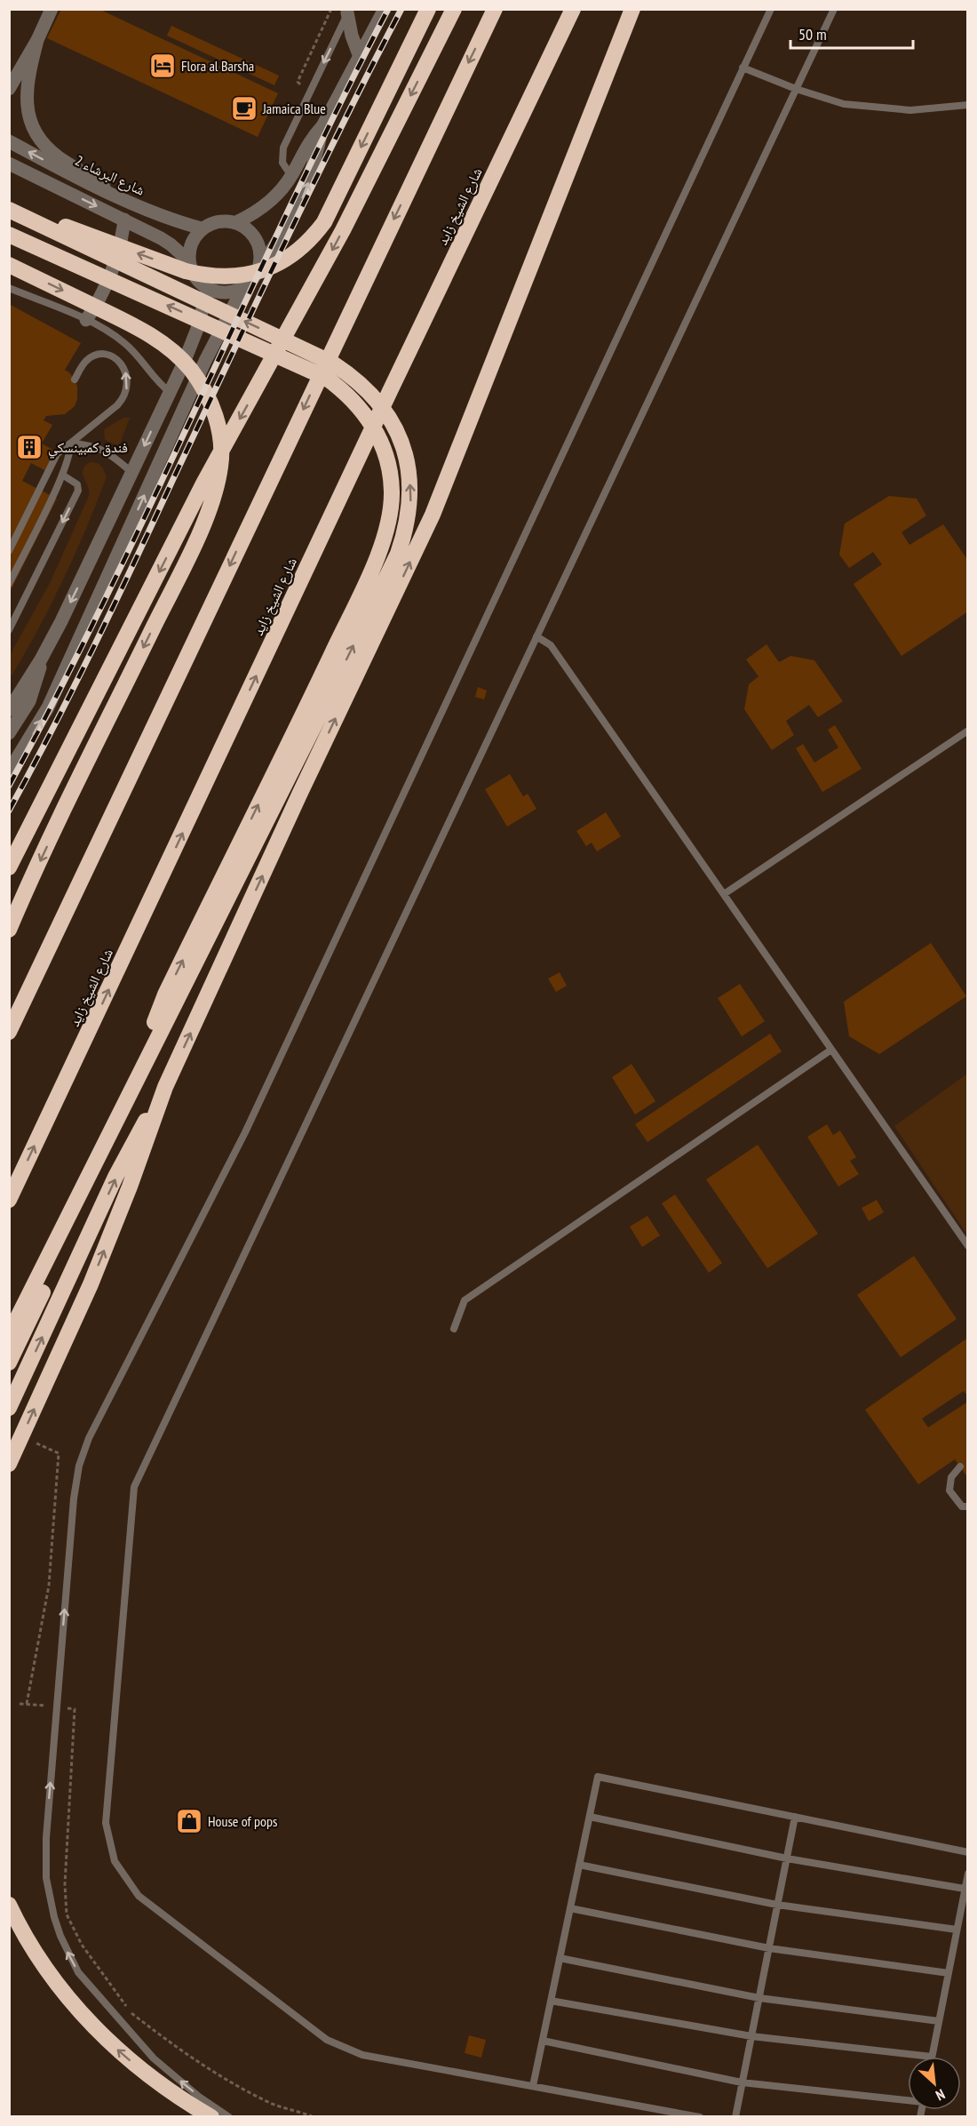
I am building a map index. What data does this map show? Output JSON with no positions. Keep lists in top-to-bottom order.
{
  "streets": {
    "highway": ["شارع الشيخ زايد"],
    "street": ["شارع البرشاء 2"]
  },
  "places": {
    "hotel": ["Flora al Barsha"],
    "cafe": ["Jamaica Blue"],
    "building": ["فندق كمبينسكي"],
    "shop": ["House of pops"]
  },
  "scale_bar": "50 m",
  "north": "bottom right"
}
